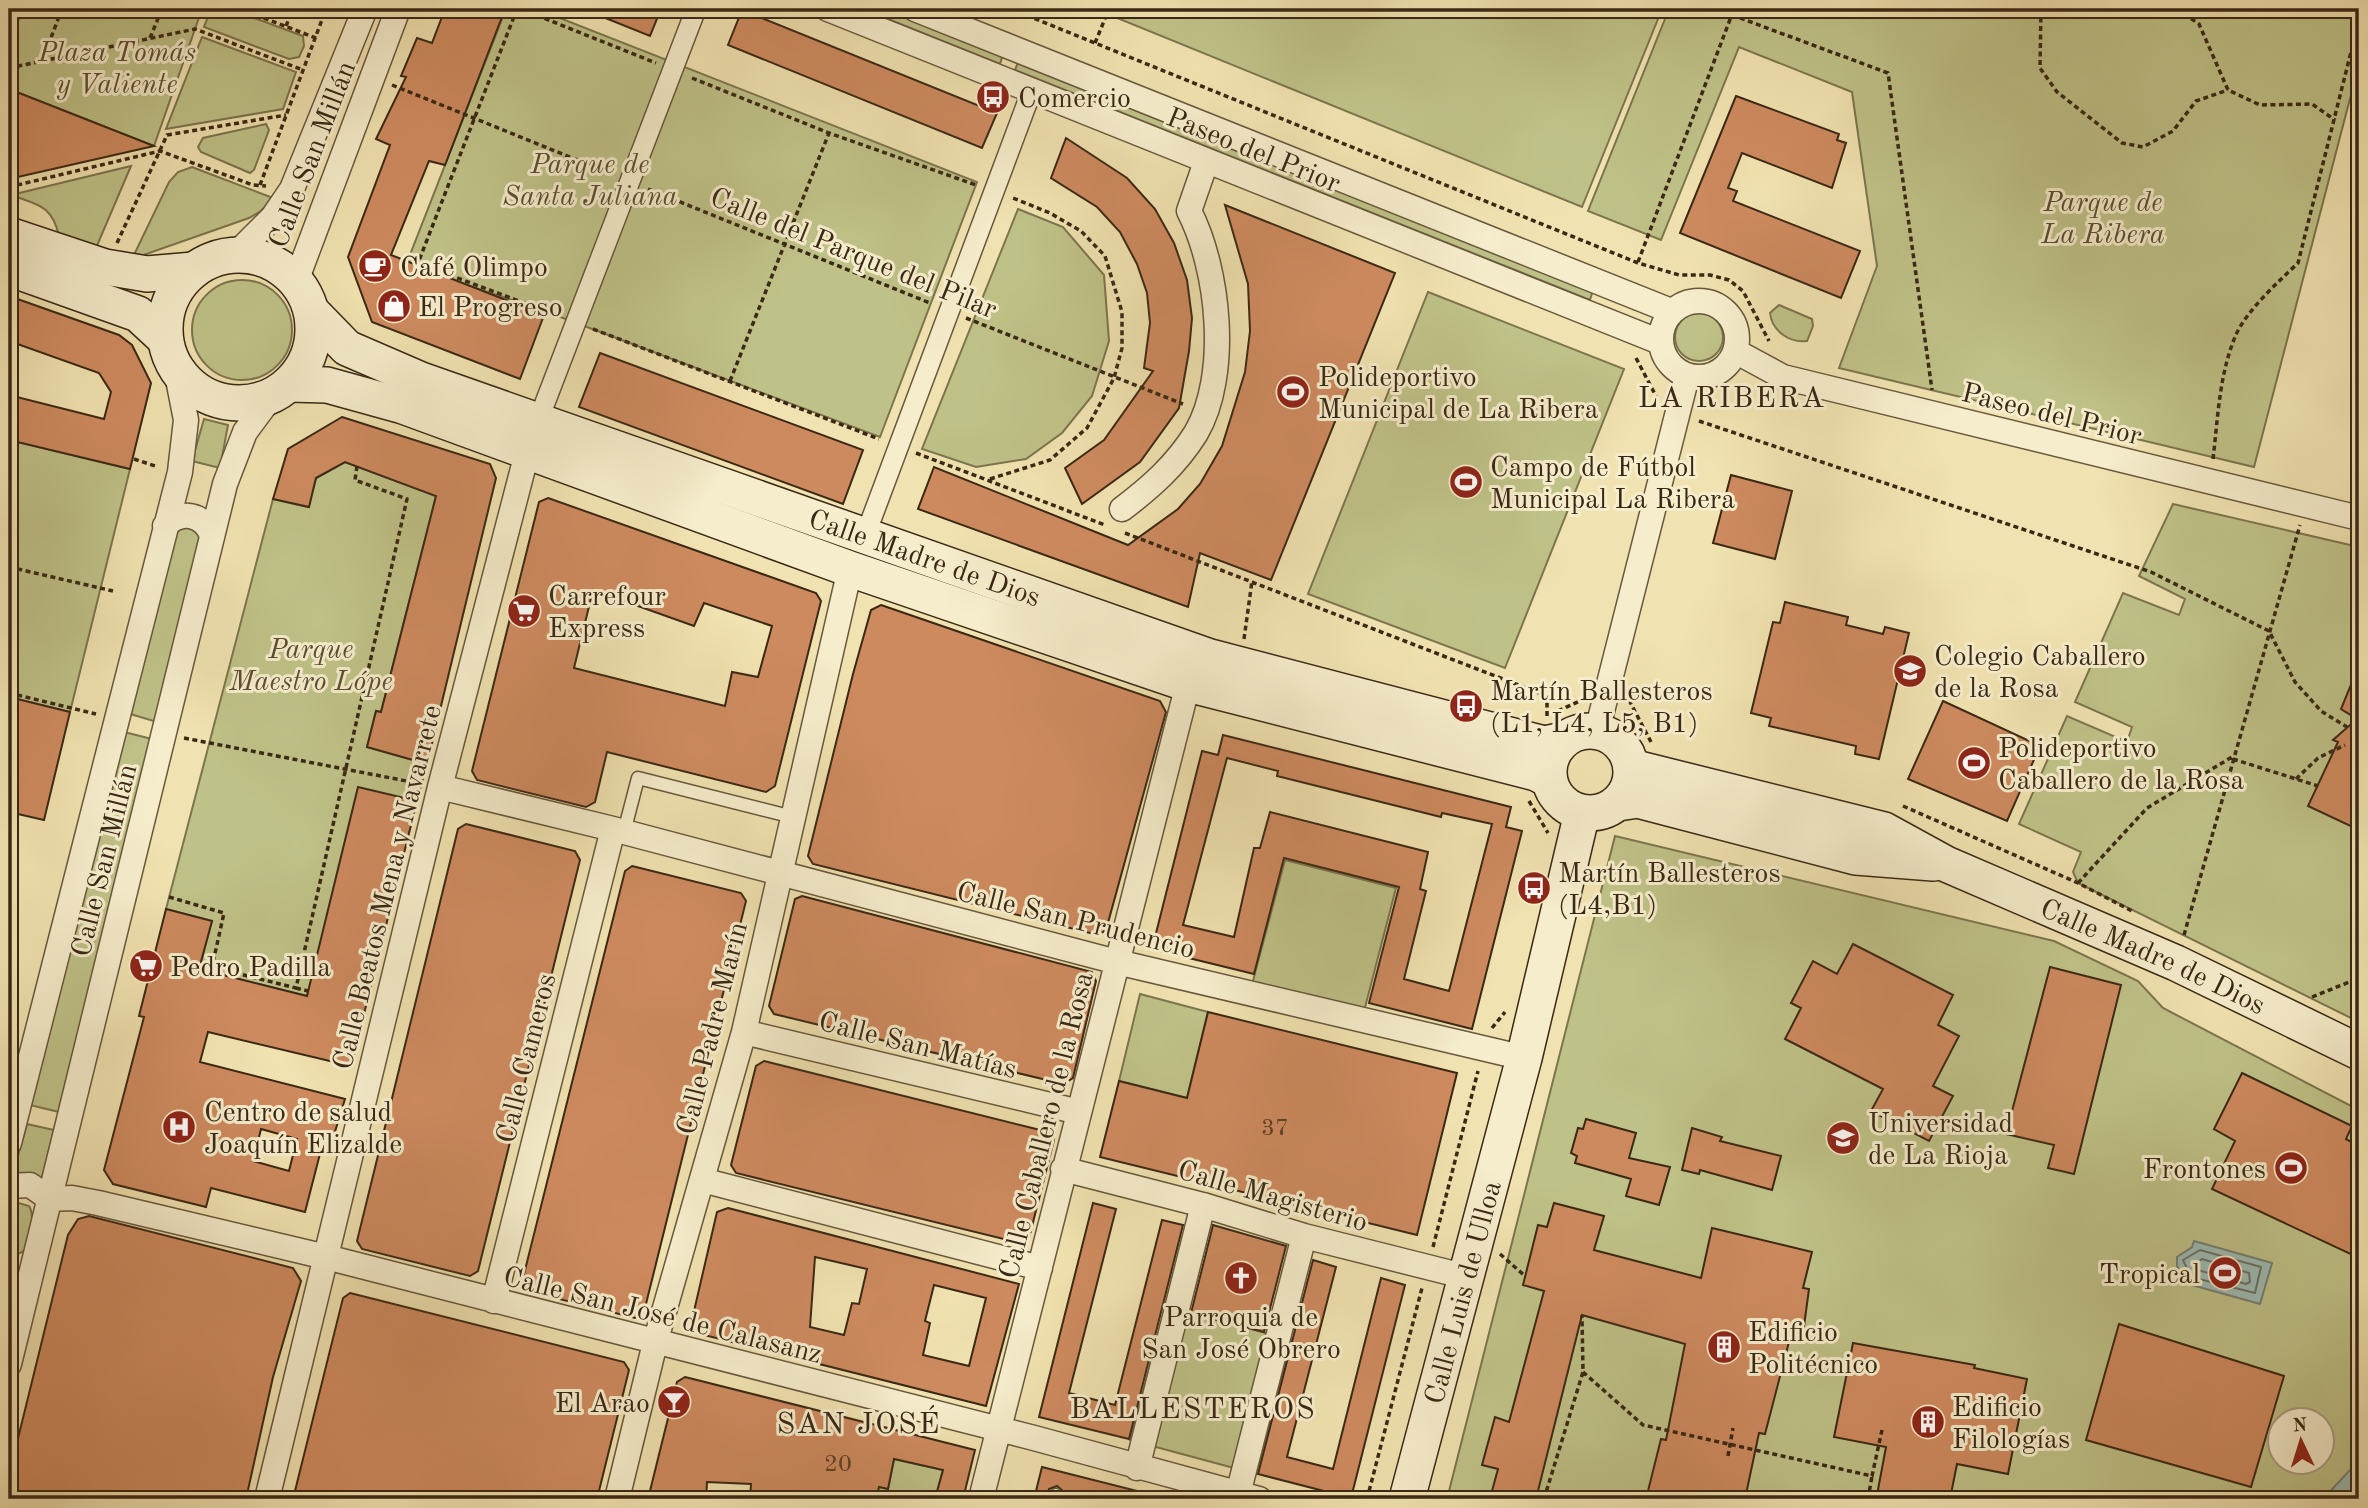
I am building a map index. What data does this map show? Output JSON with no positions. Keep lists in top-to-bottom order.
{
  "streets": {
    "main road": ["Calle Madre de Dios", "Calle Luis de Ulloa"],
    "street": [
      "Paseo del Prior",
      "Calle San Millán",
      "Calle Beatos Mena y Navarrete",
      "Calle San Prudencio",
      "Calle Padre Marín",
      "Calle San Matías",
      "Calle Cameros",
      "Calle Caballero de la Rosa",
      "Calle Magisterio",
      "Calle San José de Calasanz"
    ],
    "path": ["Calle del Parque del Pilar"]
  },
  "crossings": [
    ["Calle San Millán", "Calle del Parque del Pilar"],
    ["Calle San Millán", "Calle Madre de Dios"],
    ["Calle San Millán", "Calle San José de Calasanz"],
    ["Calle Madre de Dios", "Calle Beatos Mena y Navarrete"],
    ["Calle Madre de Dios", "Calle Padre Marín"],
    ["Calle Madre de Dios", "Calle Caballero de la Rosa"],
    ["Calle Madre de Dios", "Calle Luis de Ulloa"],
    ["Calle Beatos Mena y Navarrete", "Calle San Prudencio"],
    ["Calle Beatos Mena y Navarrete", "Calle San José de Calasanz"],
    ["Calle San Prudencio", "Calle Padre Marín"],
    ["Calle San Prudencio", "Calle Cameros"],
    ["Calle San Prudencio", "Calle Caballero de la Rosa"],
    ["Calle San Prudencio", "Calle Luis de Ulloa"],
    ["Calle Padre Marín", "Calle San Matías"],
    ["Calle Padre Marín", "Calle San José de Calasanz"],
    ["Calle San Matías", "Calle Caballero de la Rosa"],
    ["Calle Cameros", "Calle San José de Calasanz"],
    ["Calle Caballero de la Rosa", "Calle Magisterio"],
    ["Calle Caballero de la Rosa", "Calle San José de Calasanz"],
    ["Calle Magisterio", "Calle Luis de Ulloa"]
  ],
  "districts": ["LA RIBERA", "BALLESTEROS", "SAN JOSÉ"],
  "parks": [
    "Plaza Tomás y Valiente",
    "Parque de Santa Juliana",
    "Parque de La Ribera",
    "Parque Maestro Lópe"
  ],
  "places": {
    "bus stop": ["Comercio", "Martín Ballesteros (L1, L4, L5, B1)", "Martín Ballesteros (L4,B1)"],
    "cafe": ["Café Olimpo"],
    "shop": ["El Progreso"],
    "sports": [
      "Polideportivo Municipal de La Ribera",
      "Campo de Fútbol Municipal La Ribera",
      "Polideportivo Caballero de la Rosa",
      "Frontones",
      "Tropical"
    ],
    "supermarket": ["Carrefour Express", "Pedro Padilla"],
    "school or university": ["Colegio Caballero de la Rosa", "Universidad de La Rioja"],
    "hospital": ["Centro de salud Joaquín Elizalde"],
    "church": ["Parroquia de San José Obrero"],
    "building": ["Edificio Politécnico", "Edificio Filologías"],
    "bar": ["El Arao"]
  },
  "house_numbers": ["37", "20"],
  "north": "top"
}
